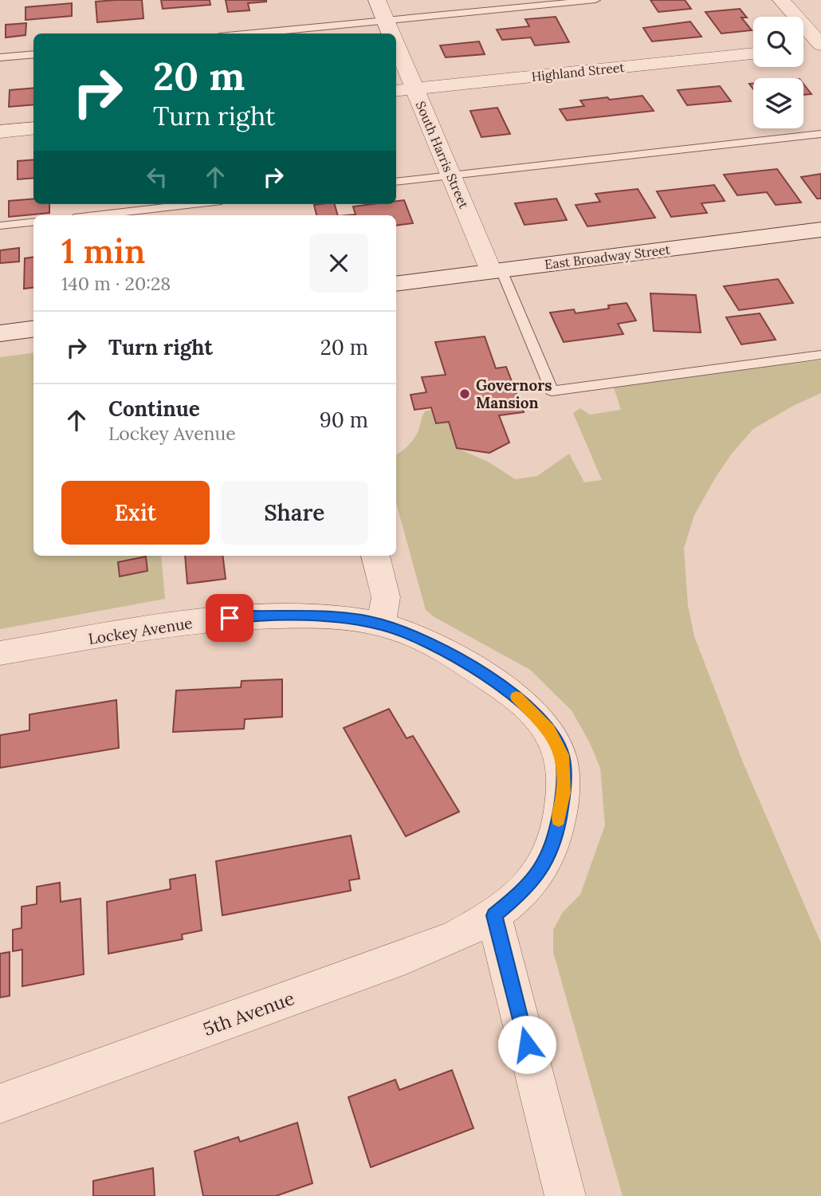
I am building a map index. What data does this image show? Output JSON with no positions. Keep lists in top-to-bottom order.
{
  "streets": {
    "street": [
      "Highland Street",
      "South Harris Street",
      "East Broadway Street",
      "Lockey Avenue",
      "5th Avenue"
    ]
  },
  "crossings": [
    ["Highland Street", "South Harris Street"],
    ["South Harris Street", "East Broadway Street"],
    ["Lockey Avenue", "5th Avenue"]
  ],
  "places": ["Governors Mansion"],
  "page": {
    "turn": ["20 m", "Turn right"],
    "heading": ["1 min", "140 m · 20:28"],
    "list": [
      {
        "name": "Turn right",
        "value": "20 m"
      },
      {
        "name": "Continue",
        "note": "Lockey Avenue",
        "value": "90 m"
      }
    ],
    "buttons": ["Exit", "Share"]
  }
}
